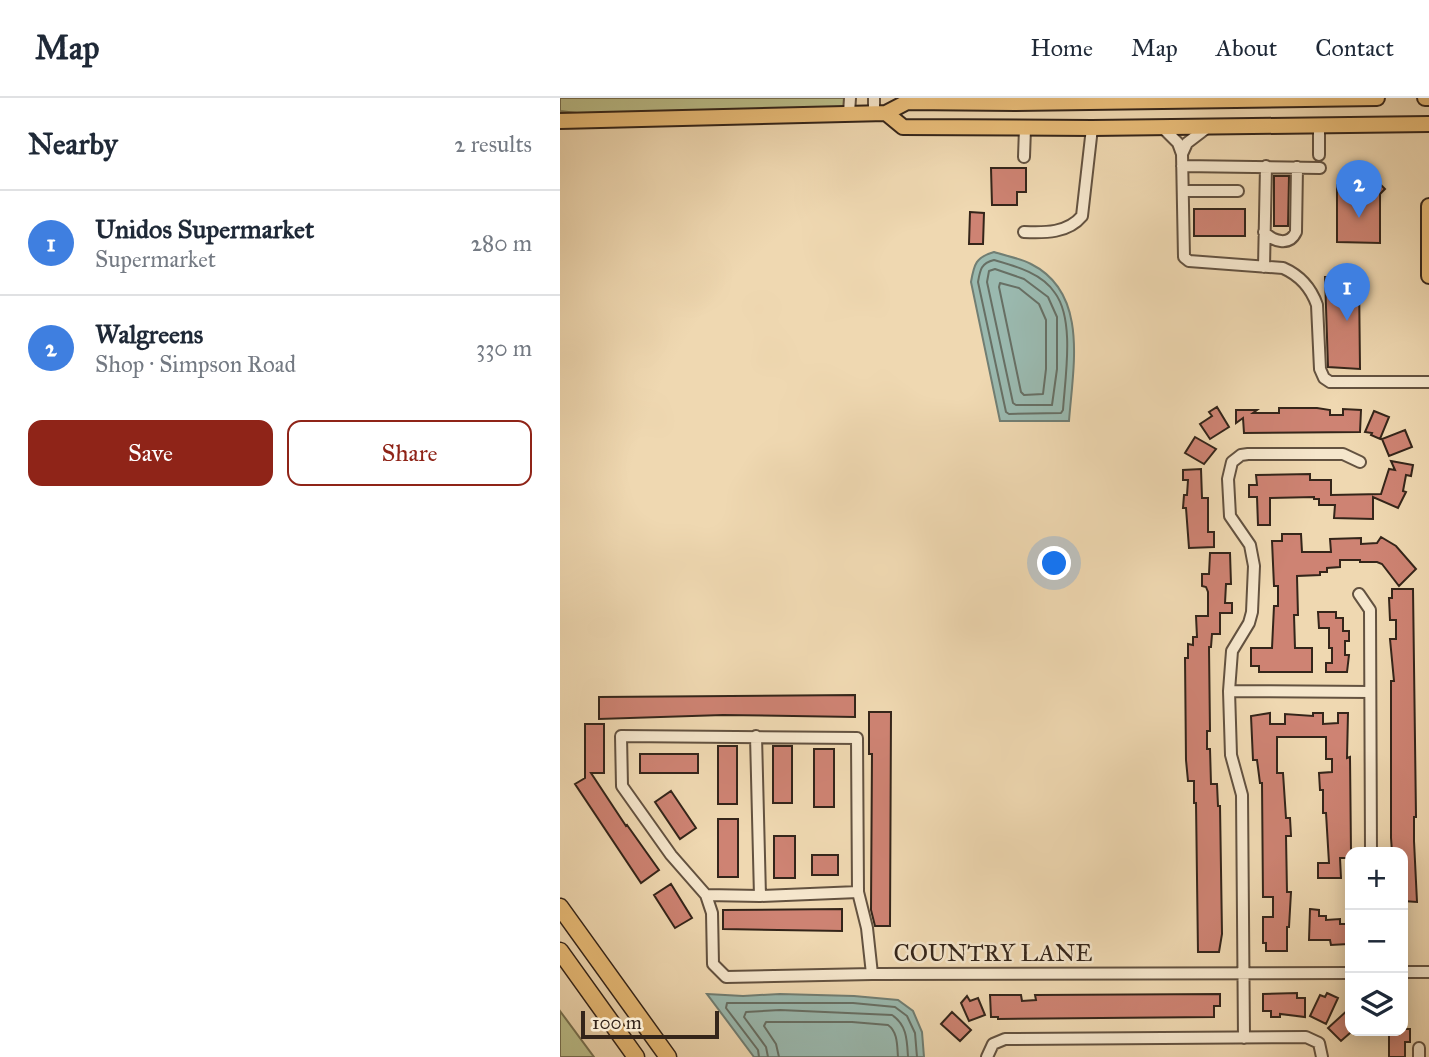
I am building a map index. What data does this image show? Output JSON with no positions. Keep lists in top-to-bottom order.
{
  "streets": {
    "street": ["COUNTRY LANE"]
  },
  "scale_bar": "100 m",
  "page": {
    "header": "Map",
    "nav": [
      "Home",
      "Map",
      "About",
      "Contact"
    ],
    "heading": ["Nearby", "2 results"],
    "pins": ["2", "1"],
    "list": [
      {
        "mark": "1",
        "name": "Unidos Supermarket",
        "note": "Supermarket",
        "value": "280 m"
      },
      {
        "mark": "2",
        "name": "Walgreens",
        "note": "Shop · Simpson Road",
        "value": "330 m"
      }
    ],
    "buttons": ["Save", "Share"],
    "map_buttons": ["+", "−"],
    "scale": "100 m"
  }
}
